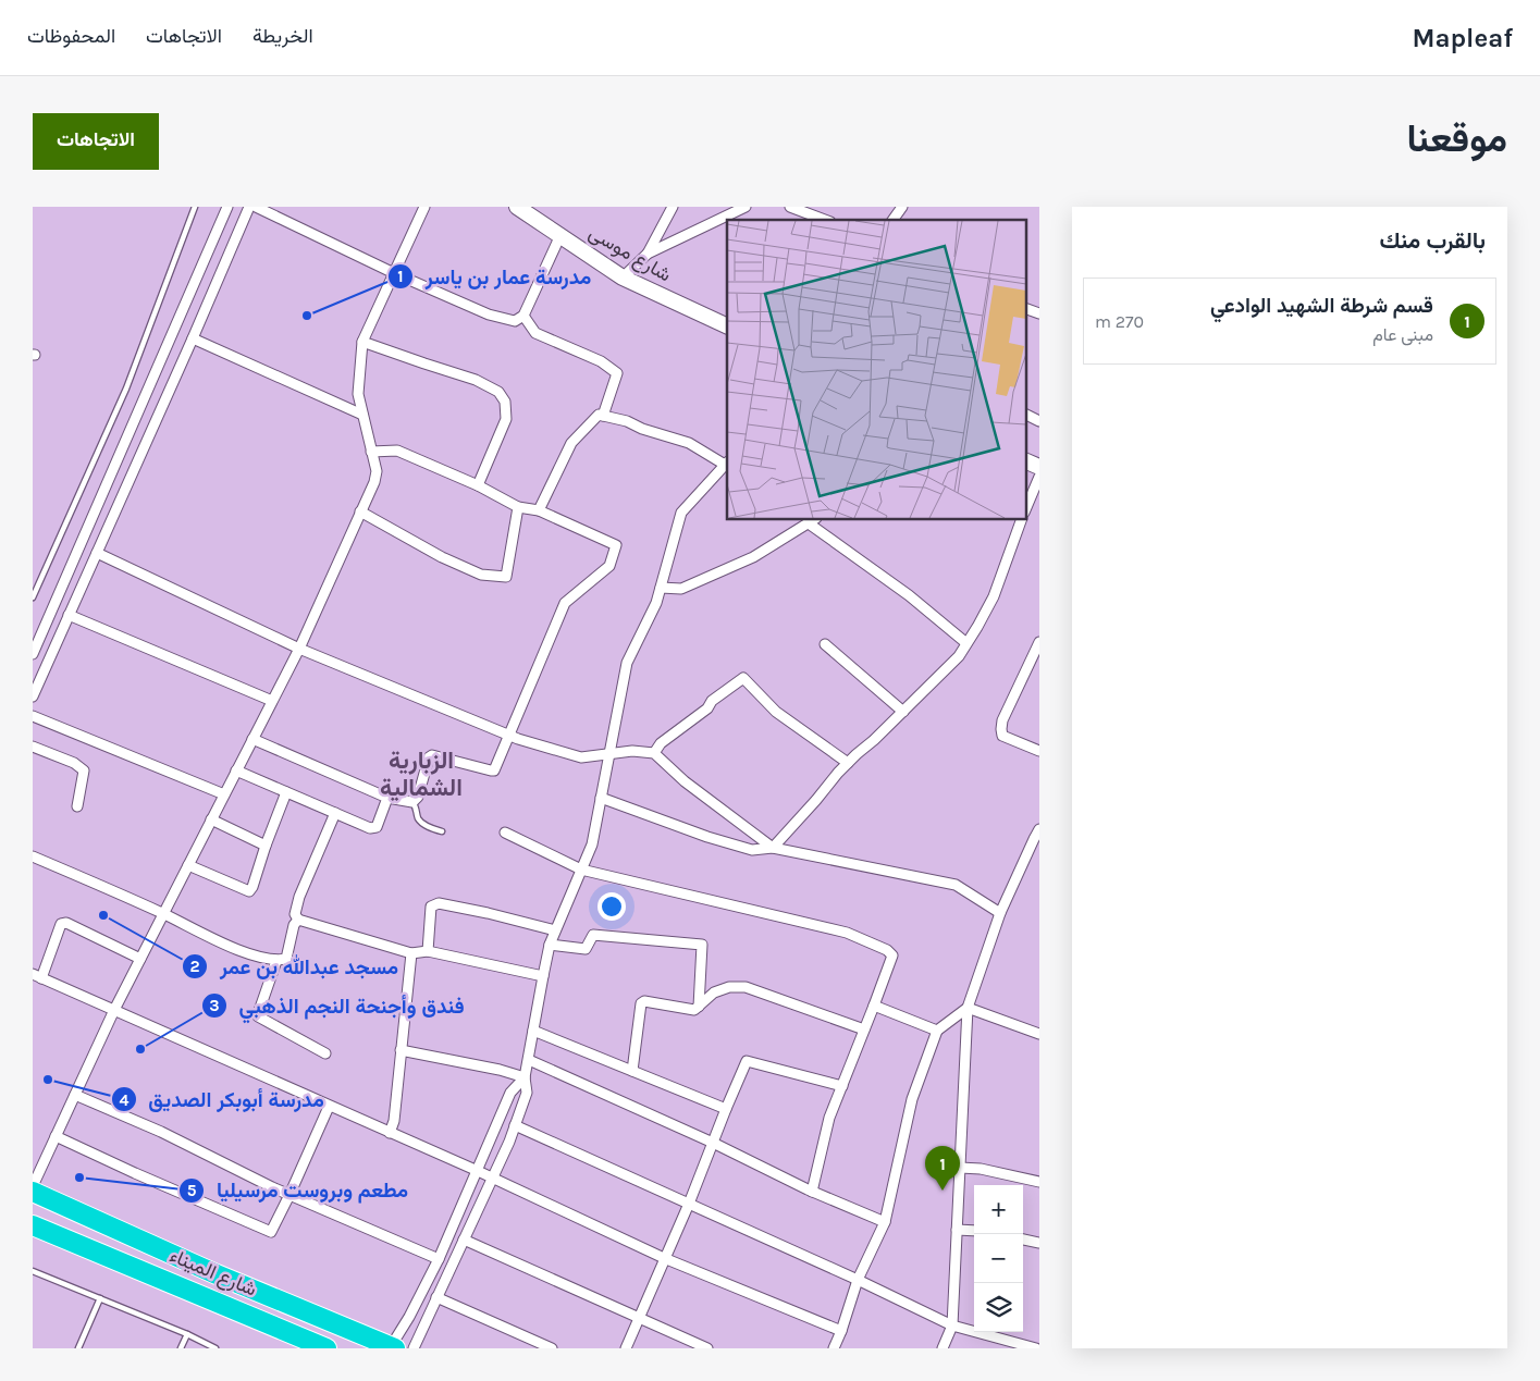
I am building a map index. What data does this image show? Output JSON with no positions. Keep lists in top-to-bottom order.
{
  "streets": {
    "highway": ["شارع الميناء"],
    "street": ["شارع موسى"]
  },
  "districts": ["الزبارية الشمالية"],
  "places": [
    "مدرسة عمار بن ياسر",
    "مسجد عبدالله بن عمر",
    "فندق وأجنحة النجم الذهبي",
    "مدرسة أبوبكر الصديق",
    "مطعم وبروست مرسيليا"
  ],
  "page": {
    "header": "Mapleaf",
    "nav": ["الخريطة", "الاتجاهات", "المحفوظات"],
    "title": "موقعنا",
    "buttons": "الاتجاهات",
    "heading": "بالقرب منك",
    "list": [
      {
        "mark": "1",
        "name": "قسم شرطة الشهيد الوادعي",
        "note": "مبنى عام",
        "value": "270 m"
      }
    ],
    "pins": "1",
    "map_buttons": ["+", "−"]
  }
}
